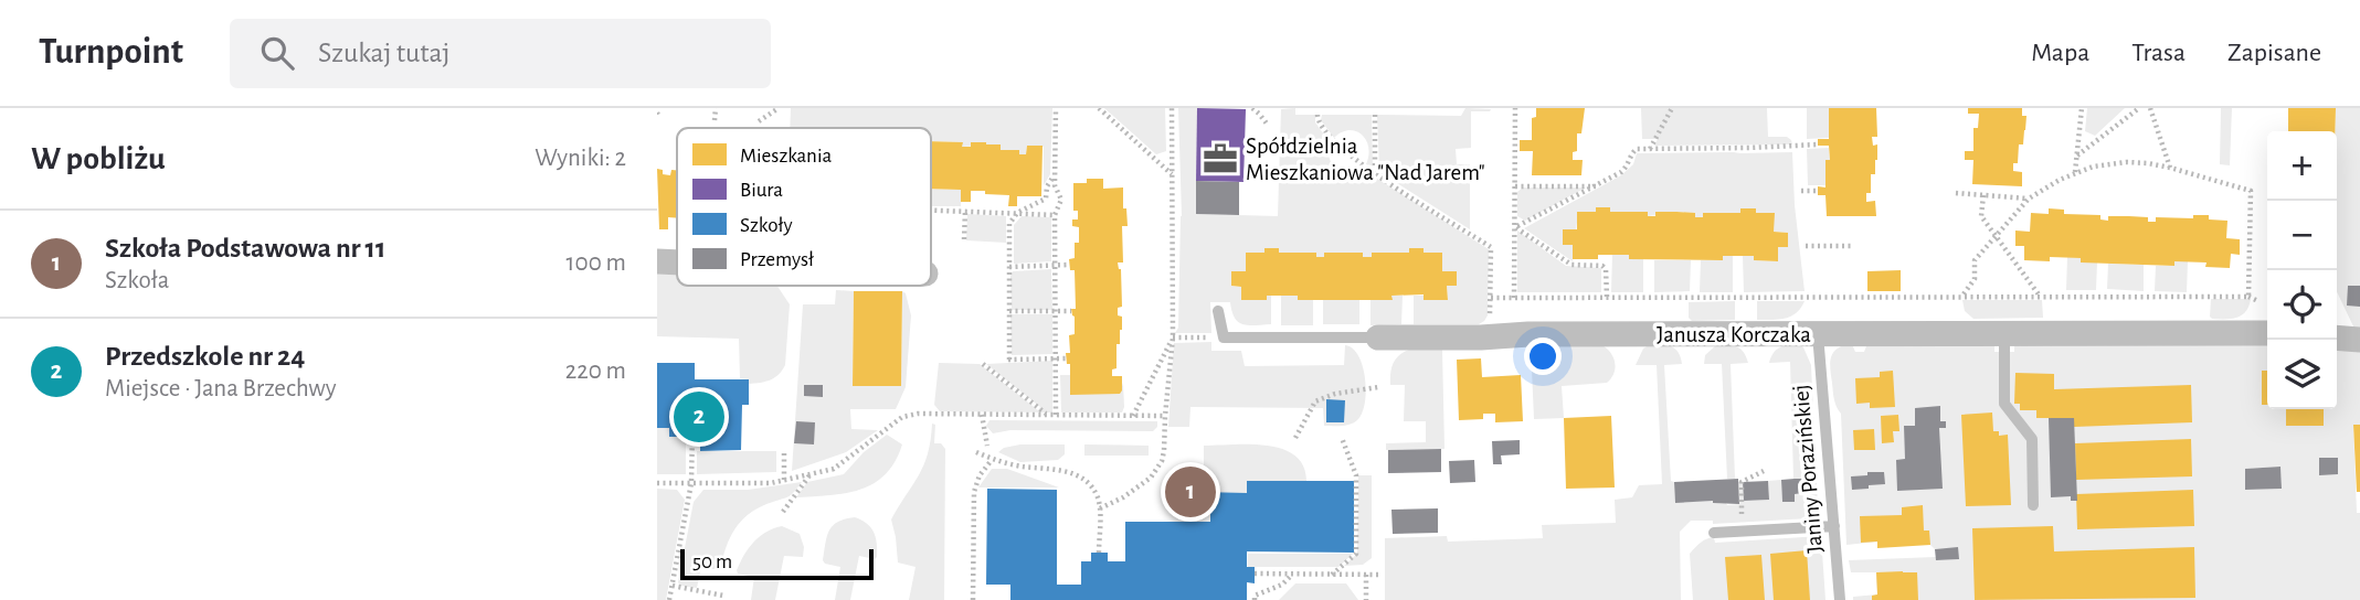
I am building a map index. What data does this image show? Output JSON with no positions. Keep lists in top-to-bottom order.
{
  "streets": {
    "street": ["Janusza Korczaka"],
    "lane": ["Janiny Porazińskiej"]
  },
  "crossings": [
    ["Janusza Korczaka", "Janiny Porazińskiej"]
  ],
  "places": {
    "office": ["Spółdzielnia Mieszkaniowa \"Nad Jarem\""]
  },
  "legend": [
    "Mieszkania",
    "Biura",
    "Szkoły",
    "Przemysł"
  ],
  "scale_bar": "50 m",
  "page": {
    "header": "Turnpoint",
    "search": "Szukaj tutaj",
    "nav": ["Mapa", "Trasa", "Zapisane"],
    "heading": ["W pobliżu", "Wyniki: 2"],
    "map_buttons": ["+", "−"],
    "list": [
      {
        "mark": "1",
        "name": "Szkoła Podstawowa nr 11",
        "note": "Szkoła",
        "value": "100 m"
      },
      {
        "mark": "2",
        "name": "Przedszkole nr 24",
        "note": "Miejsce · Jana Brzechwy",
        "value": "220 m"
      }
    ],
    "pins": ["2", "1"],
    "scale": "50 m"
  }
}
